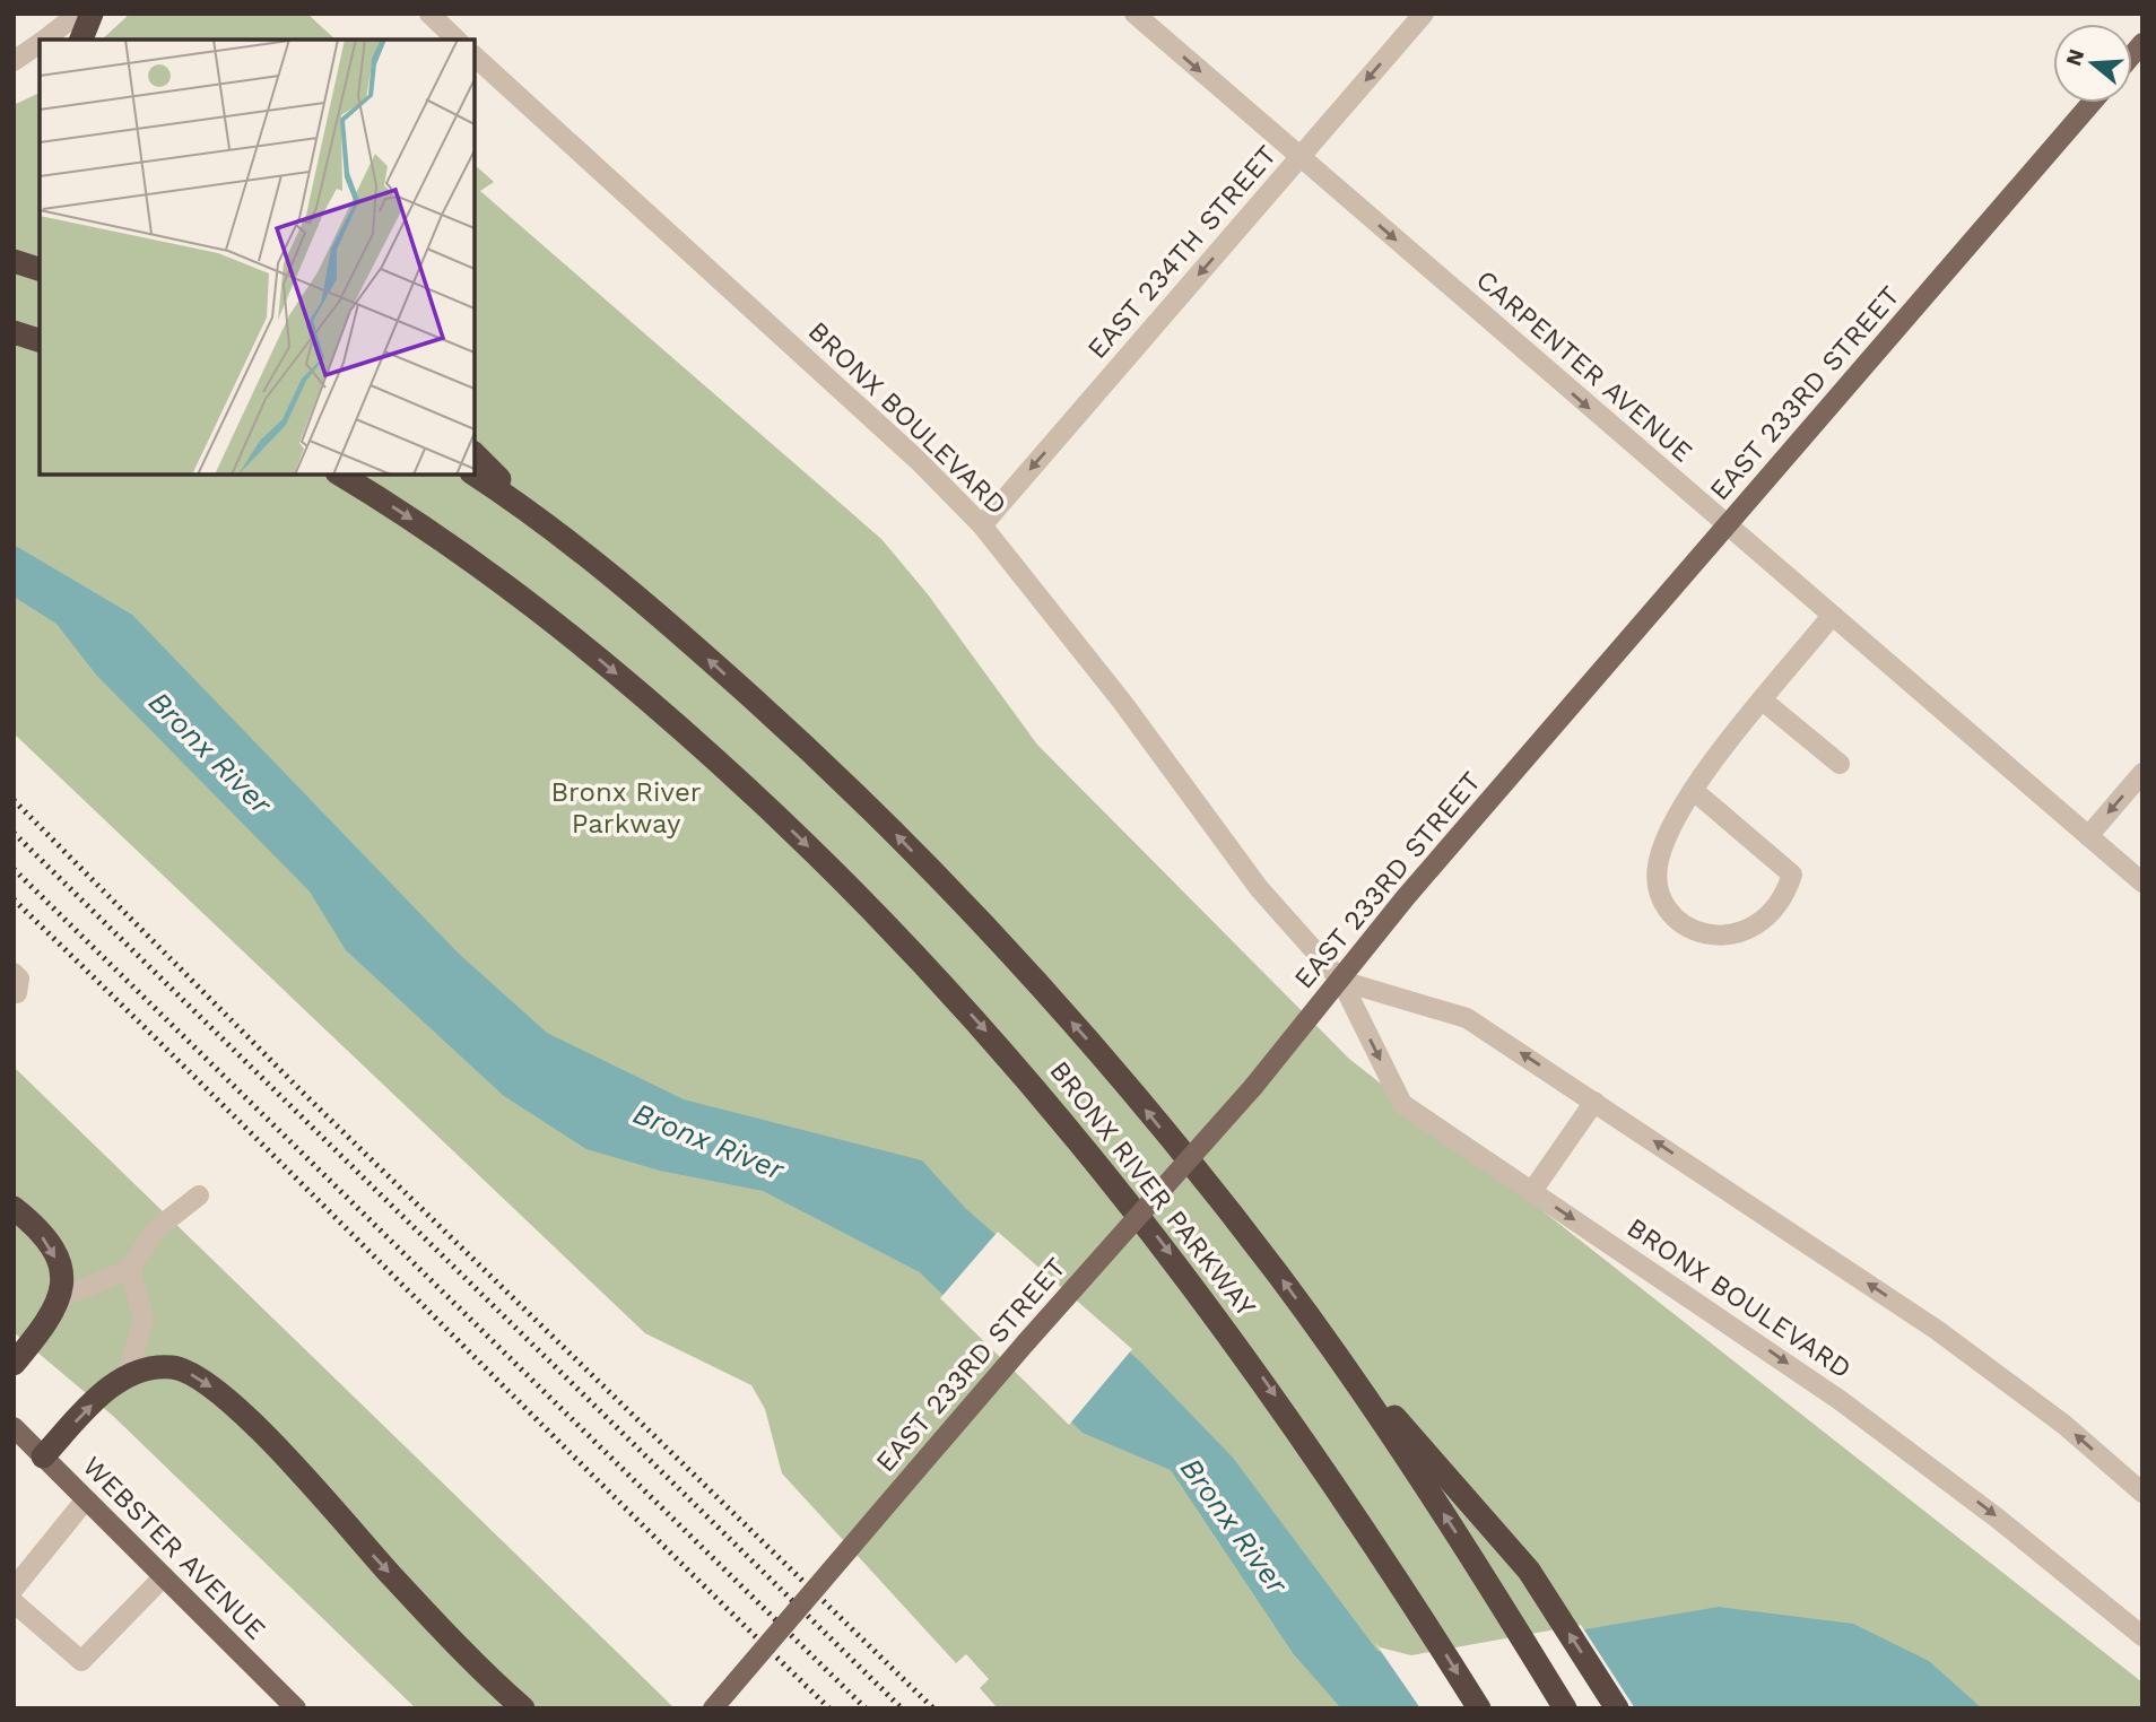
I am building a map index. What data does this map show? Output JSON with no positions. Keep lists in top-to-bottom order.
{
  "streets": {
    "highway": ["BRONX RIVER PARKWAY"],
    "main road": ["EAST 233RD STREET", "WEBSTER AVENUE"],
    "street": ["EAST 234TH STREET", "CARPENTER AVENUE", "BRONX BOULEVARD"]
  },
  "crossings": [
    ["EAST 234TH STREET", "CARPENTER AVENUE"],
    ["EAST 234TH STREET", "BRONX BOULEVARD"],
    ["CARPENTER AVENUE", "EAST 233RD STREET"],
    ["EAST 233RD STREET", "BRONX BOULEVARD"]
  ],
  "one_way": ["EAST 234TH STREET", "CARPENTER AVENUE"],
  "water": ["Bronx River"],
  "parks": ["Bronx River Parkway"],
  "north": "left"
}
